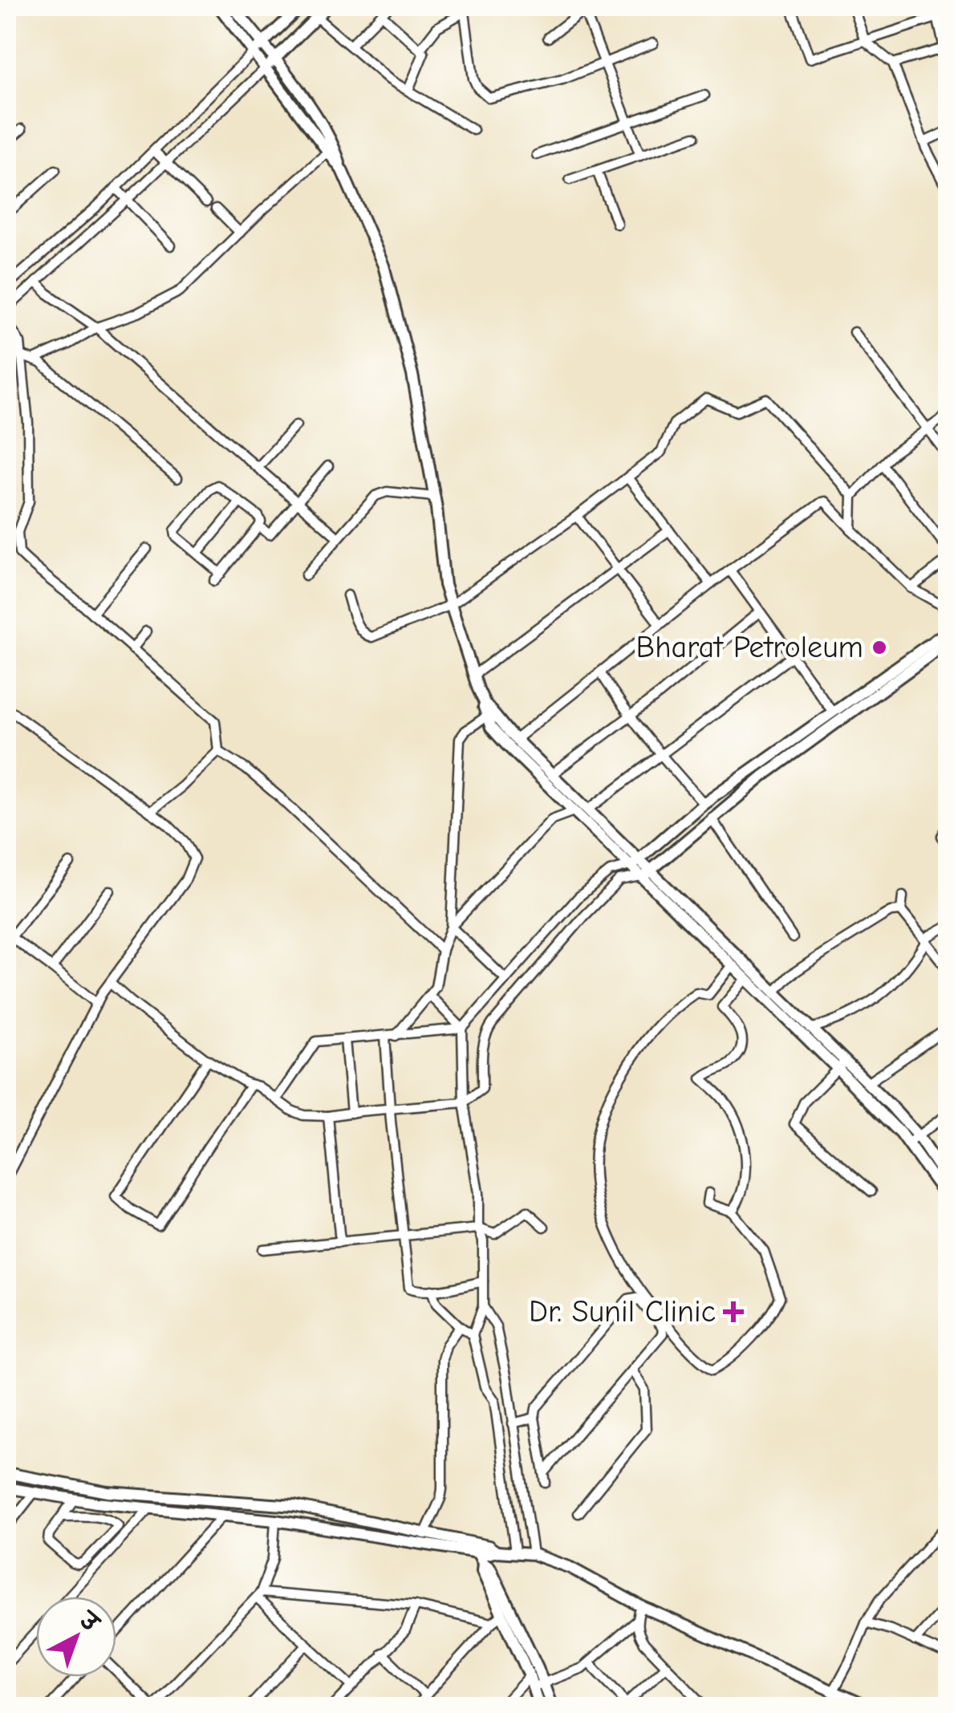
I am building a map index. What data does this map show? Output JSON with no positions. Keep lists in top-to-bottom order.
{
  "places": {
    "other": ["Bharat Petroleum"],
    "health": ["Dr. Sunil Clinic"]
  },
  "north": "top right"
}
